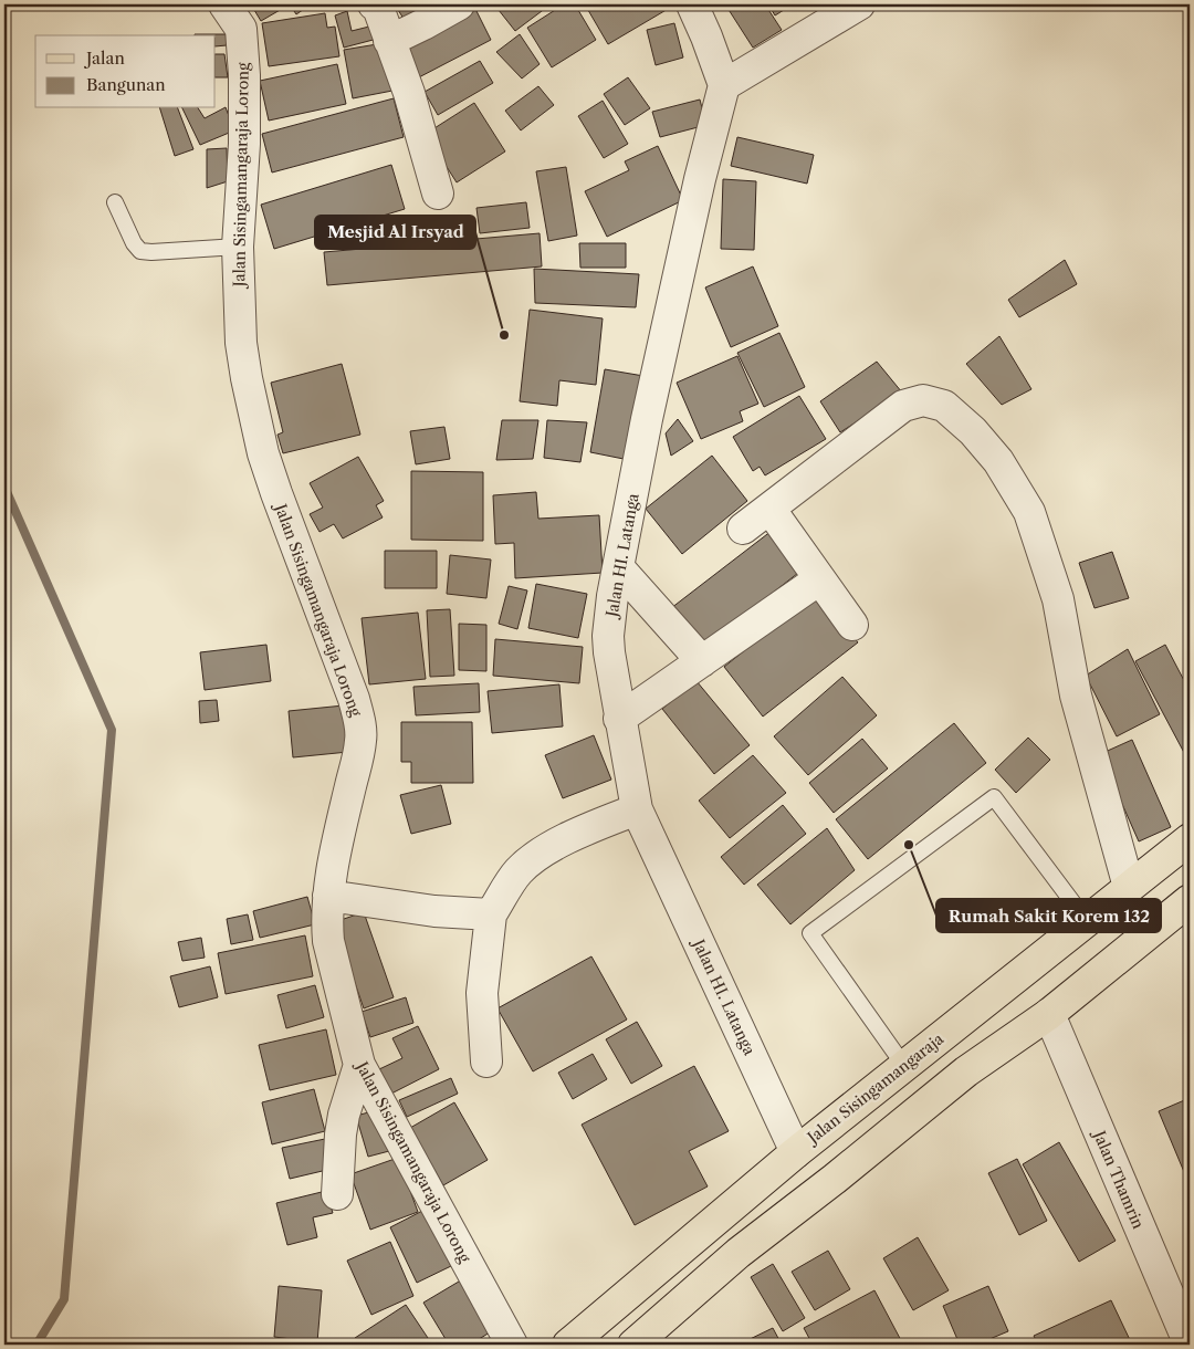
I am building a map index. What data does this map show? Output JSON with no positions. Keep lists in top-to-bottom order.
{
  "streets": {
    "main road": ["Jalan Sisingamangaraja"],
    "street": ["Jalan Sisingamangaraja Lorong", "Jalan HI. Latanga", "Jalan Thamrin"]
  },
  "crossings": [
    ["Jalan HI. Latanga", "Jalan Sisingamangaraja"]
  ],
  "places": ["Mesjid Al Irsyad", "Rumah Sakit Korem 132"],
  "legend": ["Jalan", "Bangunan"]
}
